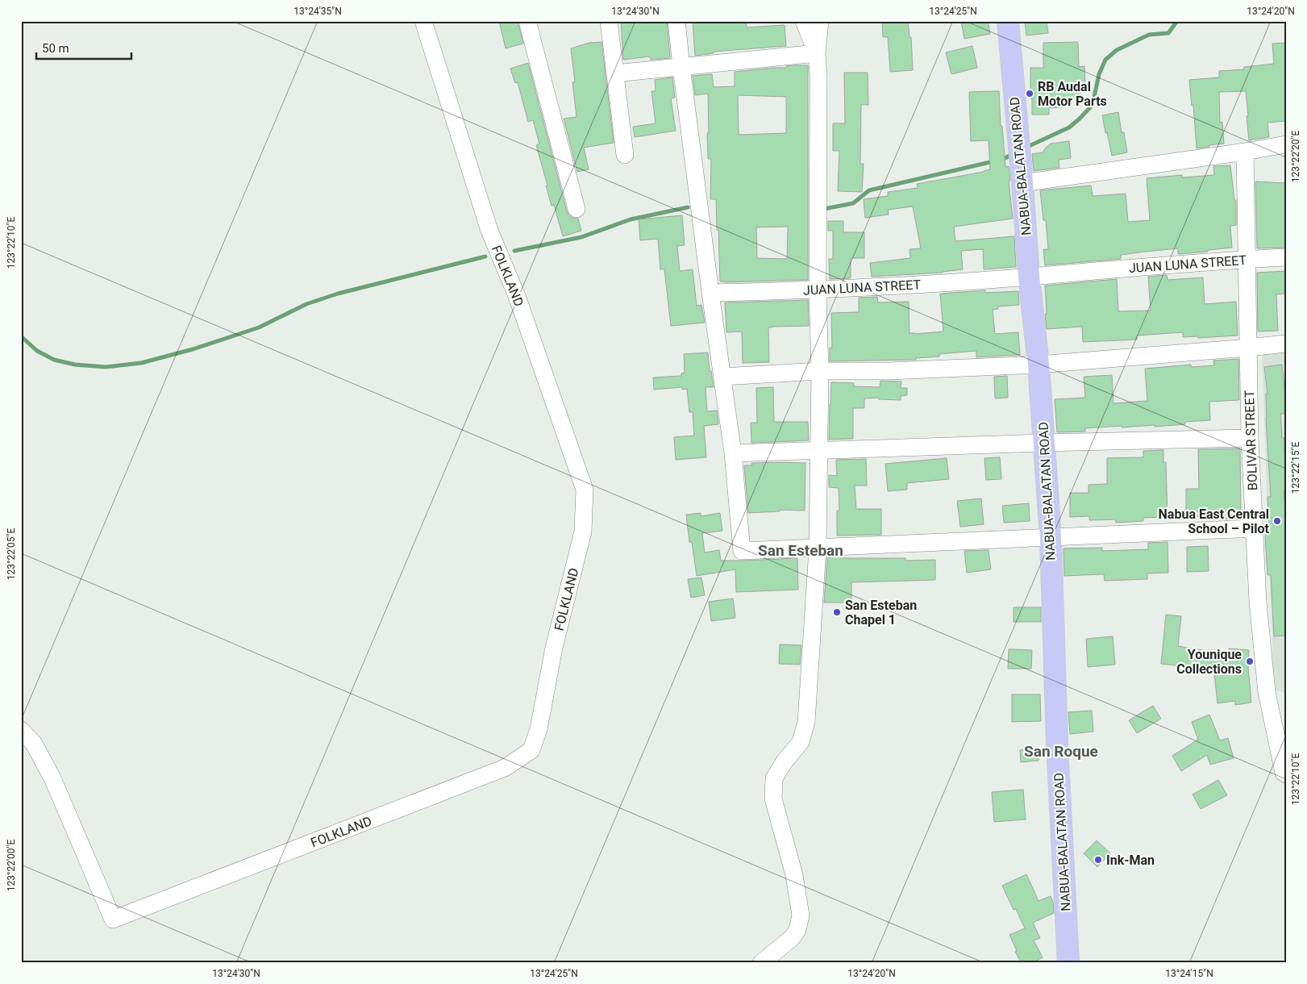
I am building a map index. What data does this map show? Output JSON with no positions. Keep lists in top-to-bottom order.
{
  "streets": {
    "main road": ["NABUA-BALATAN ROAD"],
    "street": ["JUAN LUNA STREET", "FOLKLAND", "BOLIVAR STREET"]
  },
  "crossings": [
    ["NABUA-BALATAN ROAD", "JUAN LUNA STREET"],
    ["JUAN LUNA STREET", "BOLIVAR STREET"]
  ],
  "districts": ["San Esteban", "San Roque"],
  "places": [
    "RB Audal Motor Parts",
    "Nabua East Central School – Pilot",
    "San Esteban Chapel 1",
    "Younique Collections",
    "Ink-Man"
  ],
  "scale_bar": "50 m",
  "coordinates": [
    "13°24'35\"N",
    "13°24'30\"N",
    "13°24'25\"N",
    "13°24'20\"N",
    "123°22'20\"E",
    "123°22'10\"E",
    "123°22'15\"E",
    "123°22'05\"E",
    "123°22'00\"E",
    "13°24'15\"N"
  ]
}
